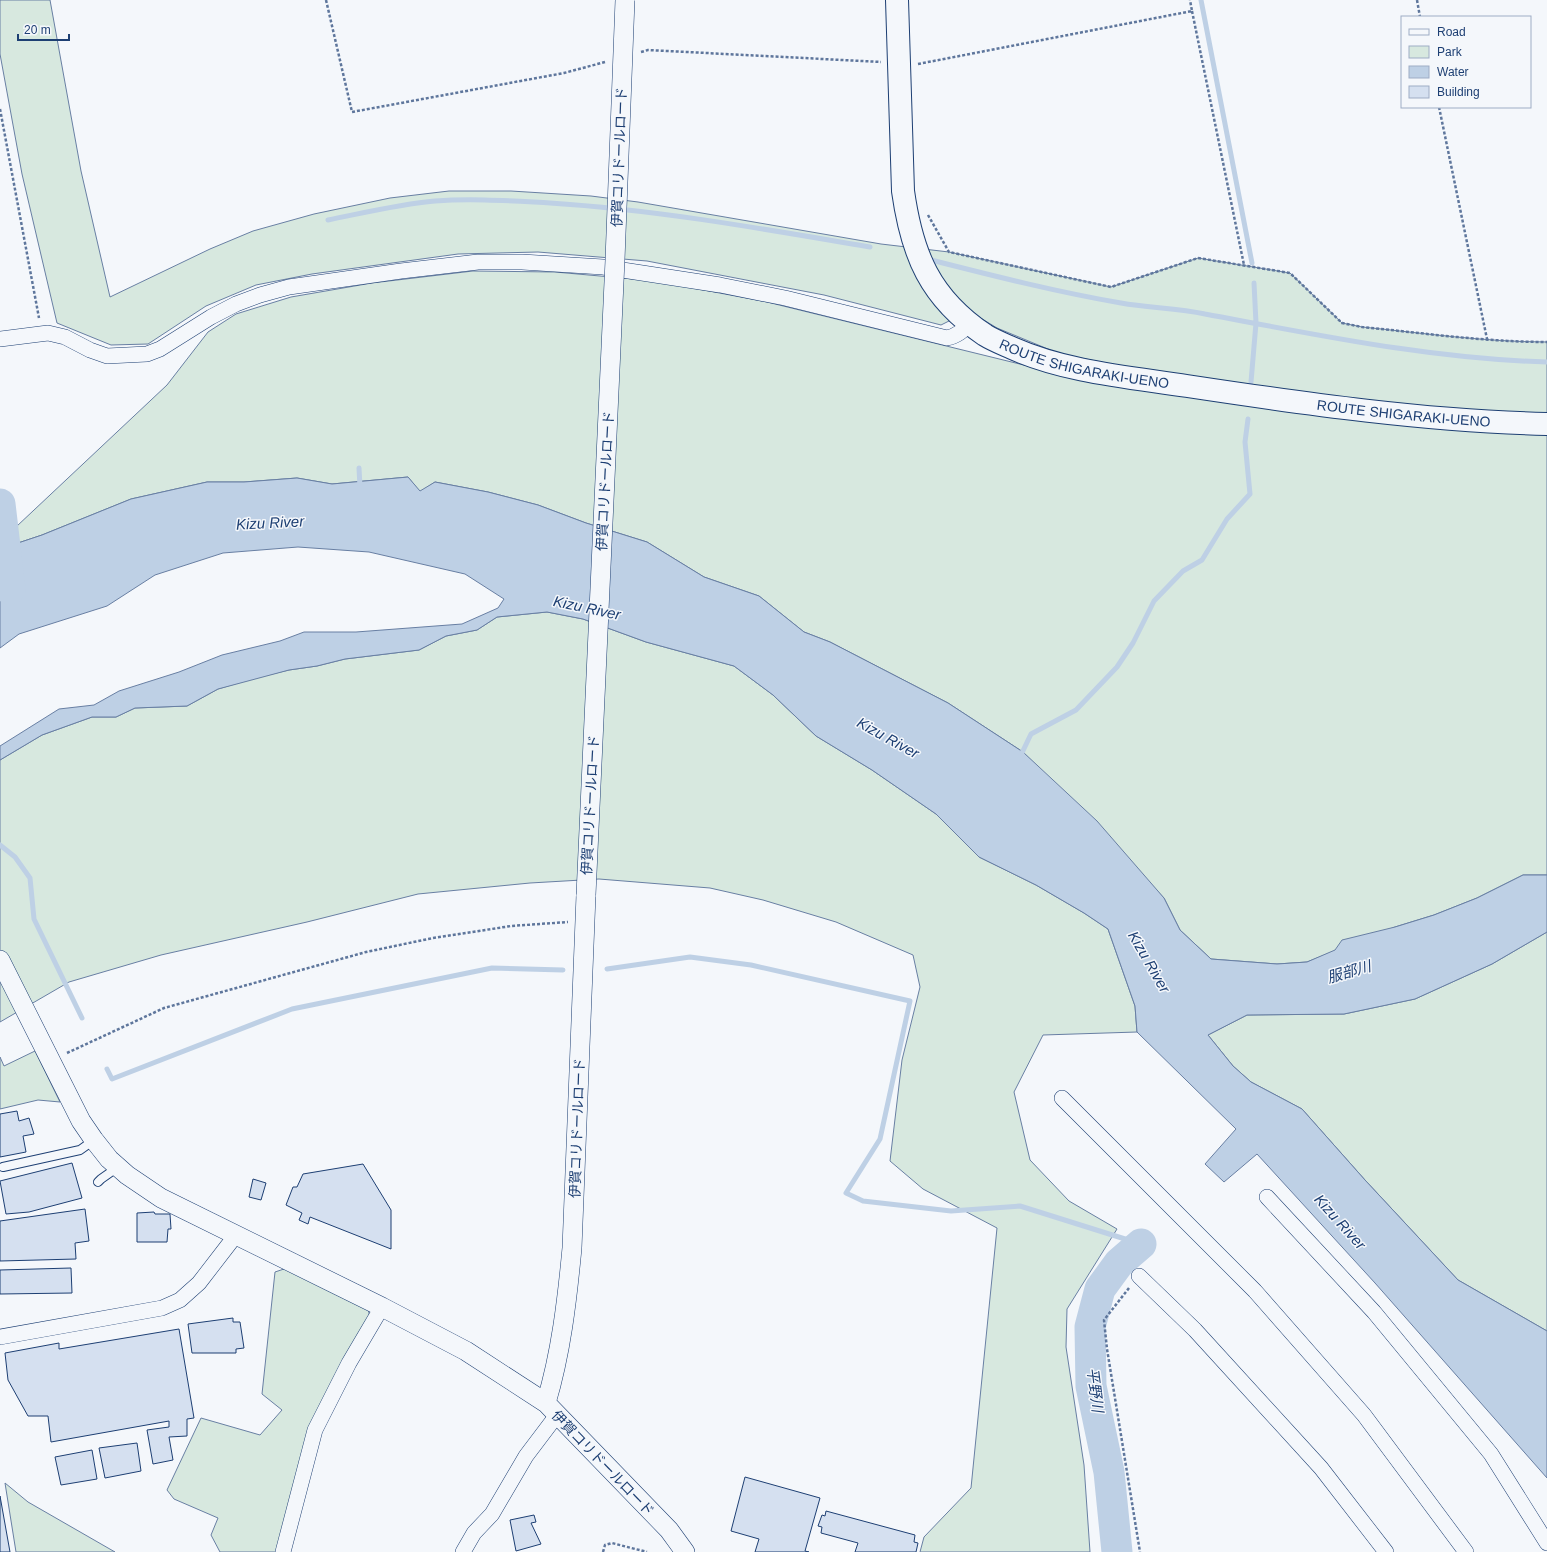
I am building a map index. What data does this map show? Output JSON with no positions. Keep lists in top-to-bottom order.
{
  "streets": {
    "main road": ["ROUTE SHIGARAKI-UENO"],
    "street": ["伊賀コリドールロード"]
  },
  "water": ["Kizu River", "服部川", "平野川"],
  "legend": [
    "Road",
    "Park",
    "Water",
    "Building"
  ],
  "scale_bar": "20 m"
}
